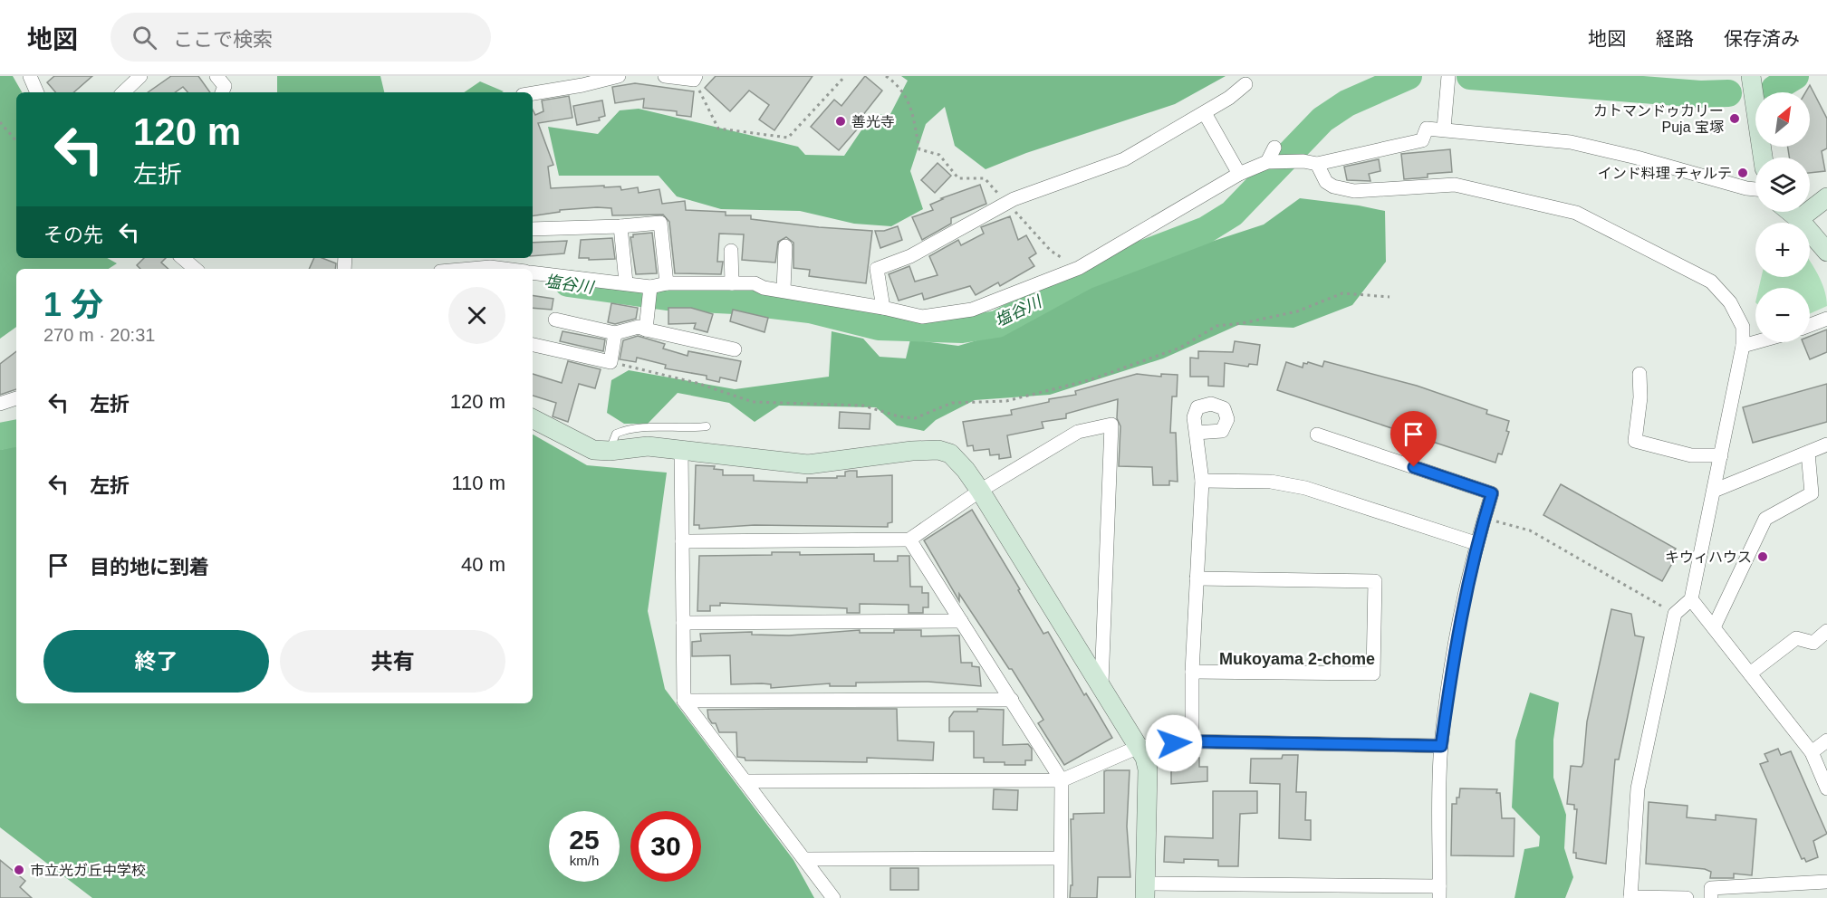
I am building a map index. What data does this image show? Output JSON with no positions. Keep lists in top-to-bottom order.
{
  "districts": ["Mukoyama 2-chome"],
  "water": ["塩谷川"],
  "places": [
    "カトマンドゥカリー Puja 宝塚",
    "善光寺",
    "インド料理 チャルテ",
    "キウィハウス",
    "市立光ガ丘中学校"
  ],
  "north": "top right",
  "page": {
    "header": "地図",
    "search": "ここで検索",
    "nav": ["地図", "経路", "保存済み"],
    "map_buttons": ["+", "−"],
    "turn": ["120 m", "左折"],
    "then": "その先",
    "heading": ["1 分", "270 m · 20:31"],
    "list": [
      {
        "name": "左折",
        "value": "120 m"
      },
      {
        "name": "左折",
        "value": "110 m"
      },
      {
        "name": "目的地に到着",
        "value": "40 m"
      }
    ],
    "buttons": ["終了", "共有"],
    "speed": "25 km/h",
    "limit": "30"
  }
}
